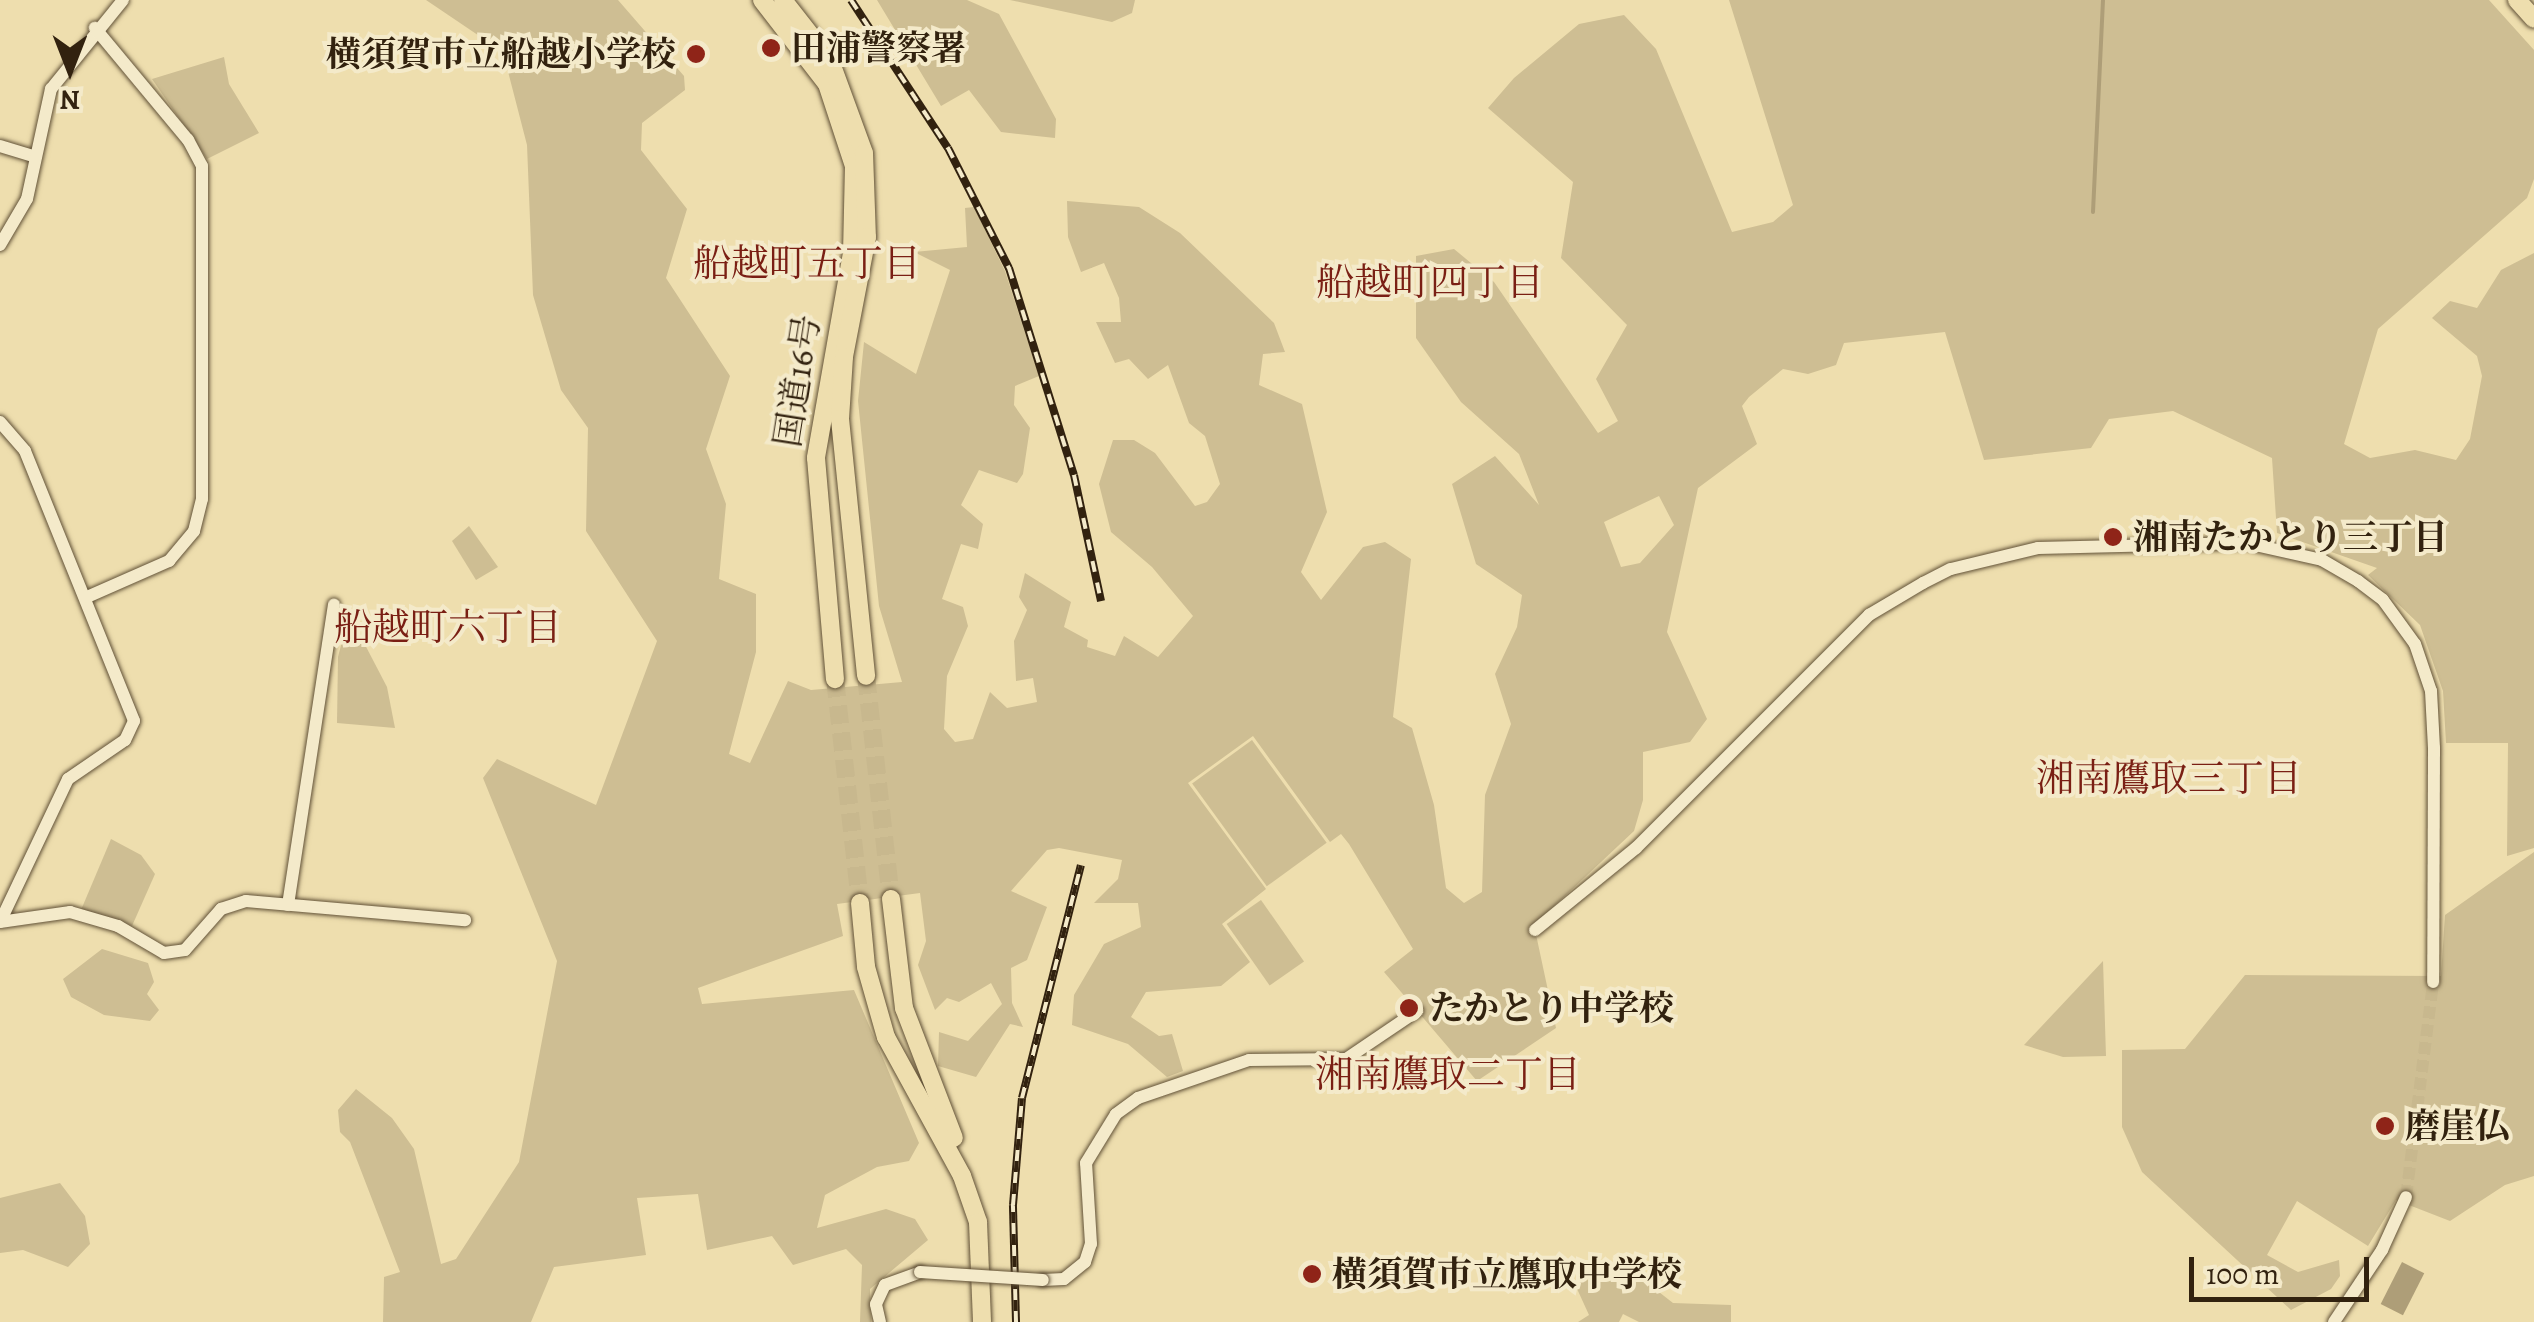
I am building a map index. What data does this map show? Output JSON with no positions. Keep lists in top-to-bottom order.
{
  "streets": {
    "highway": ["国道16号"]
  },
  "districts": [
    "船越町五丁目",
    "船越町四丁目",
    "船越町六丁目",
    "湘南鷹取三丁目",
    "湘南鷹取二丁目"
  ],
  "places": [
    "田浦警察署",
    "横須賀市立船越小学校",
    "湘南たかとり三丁目",
    "たかとり中学校",
    "磨崖仏",
    "横須賀市立鷹取中学校"
  ],
  "scale_bar": "100 m",
  "north": "bottom"
}
